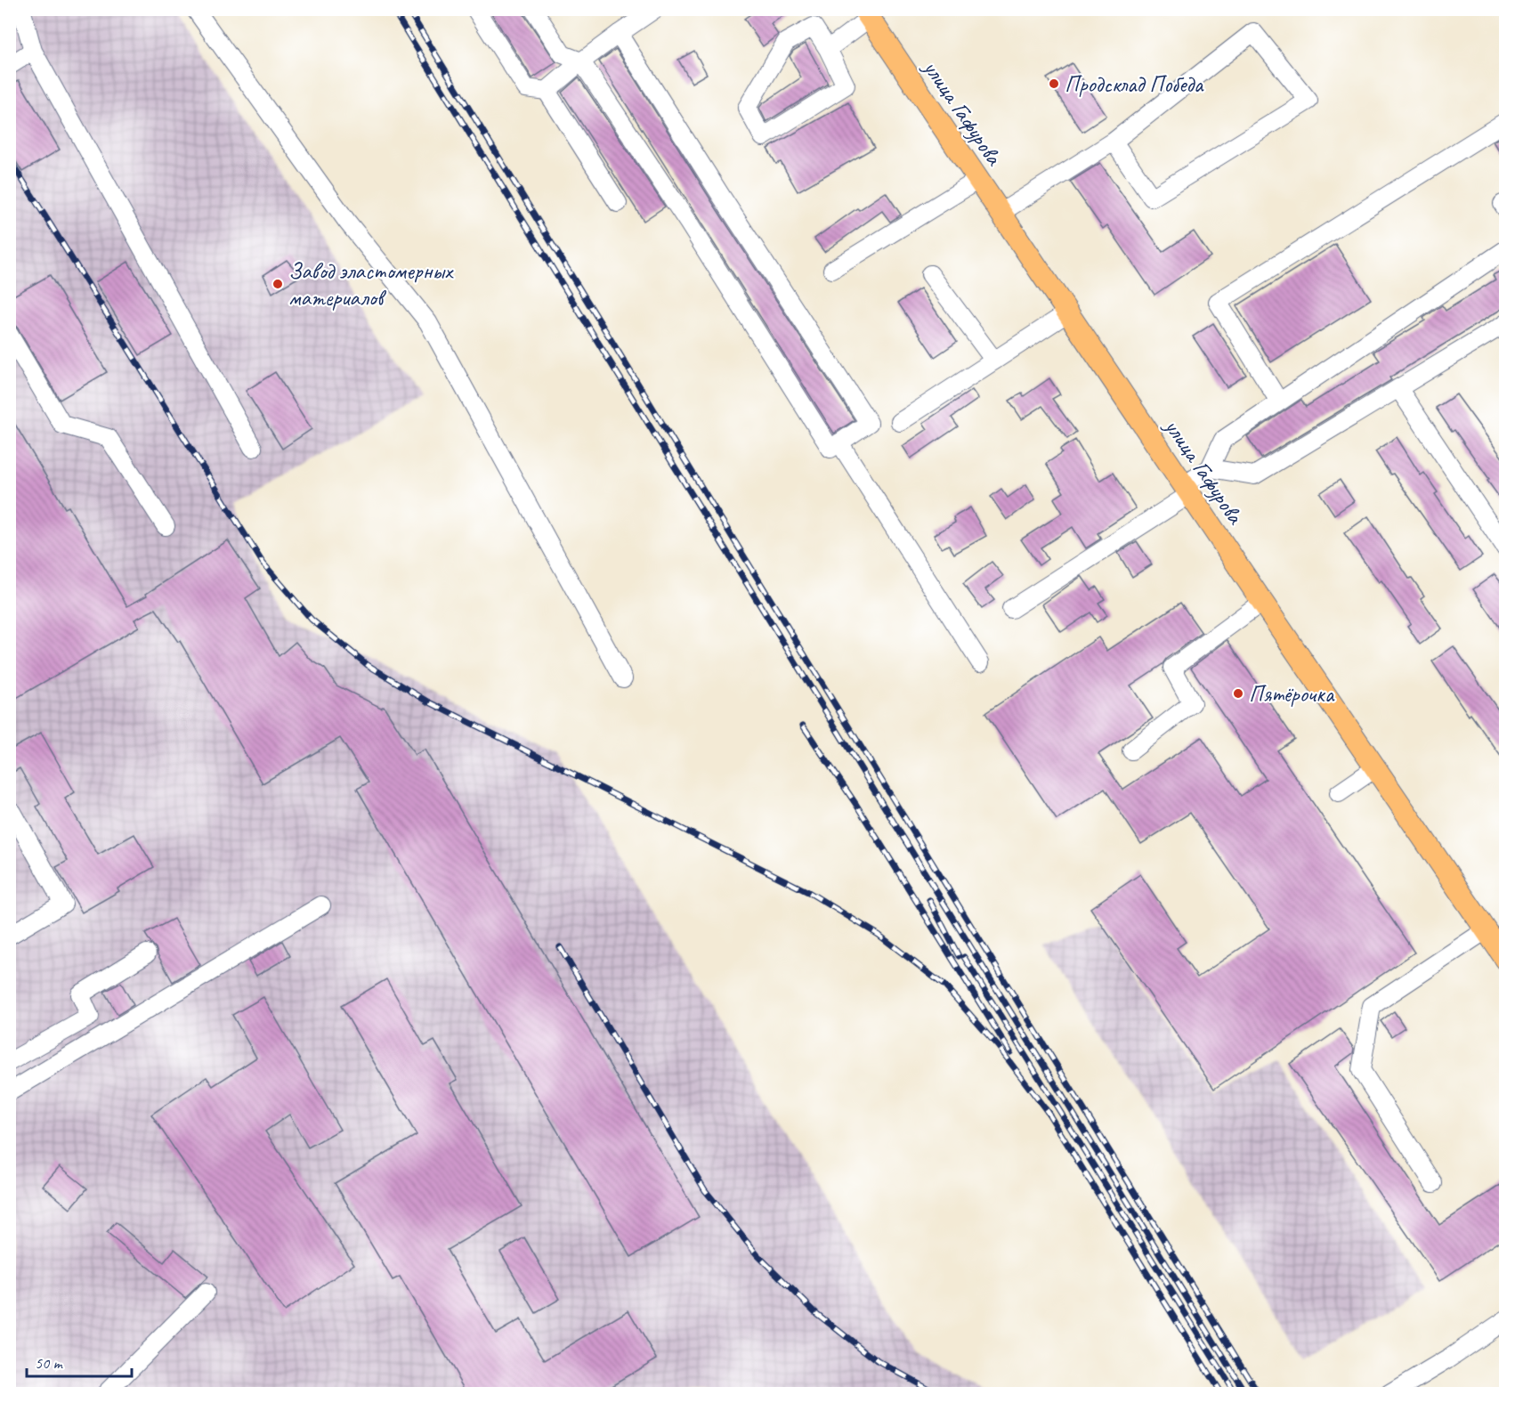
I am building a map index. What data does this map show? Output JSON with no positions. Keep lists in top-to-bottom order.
{
  "streets": {
    "main road": ["улица Гафурова"]
  },
  "places": ["Продсклад Победа", "Завод эластомерных материалов", "Пятёрочка"],
  "scale_bar": "50 m"
}
